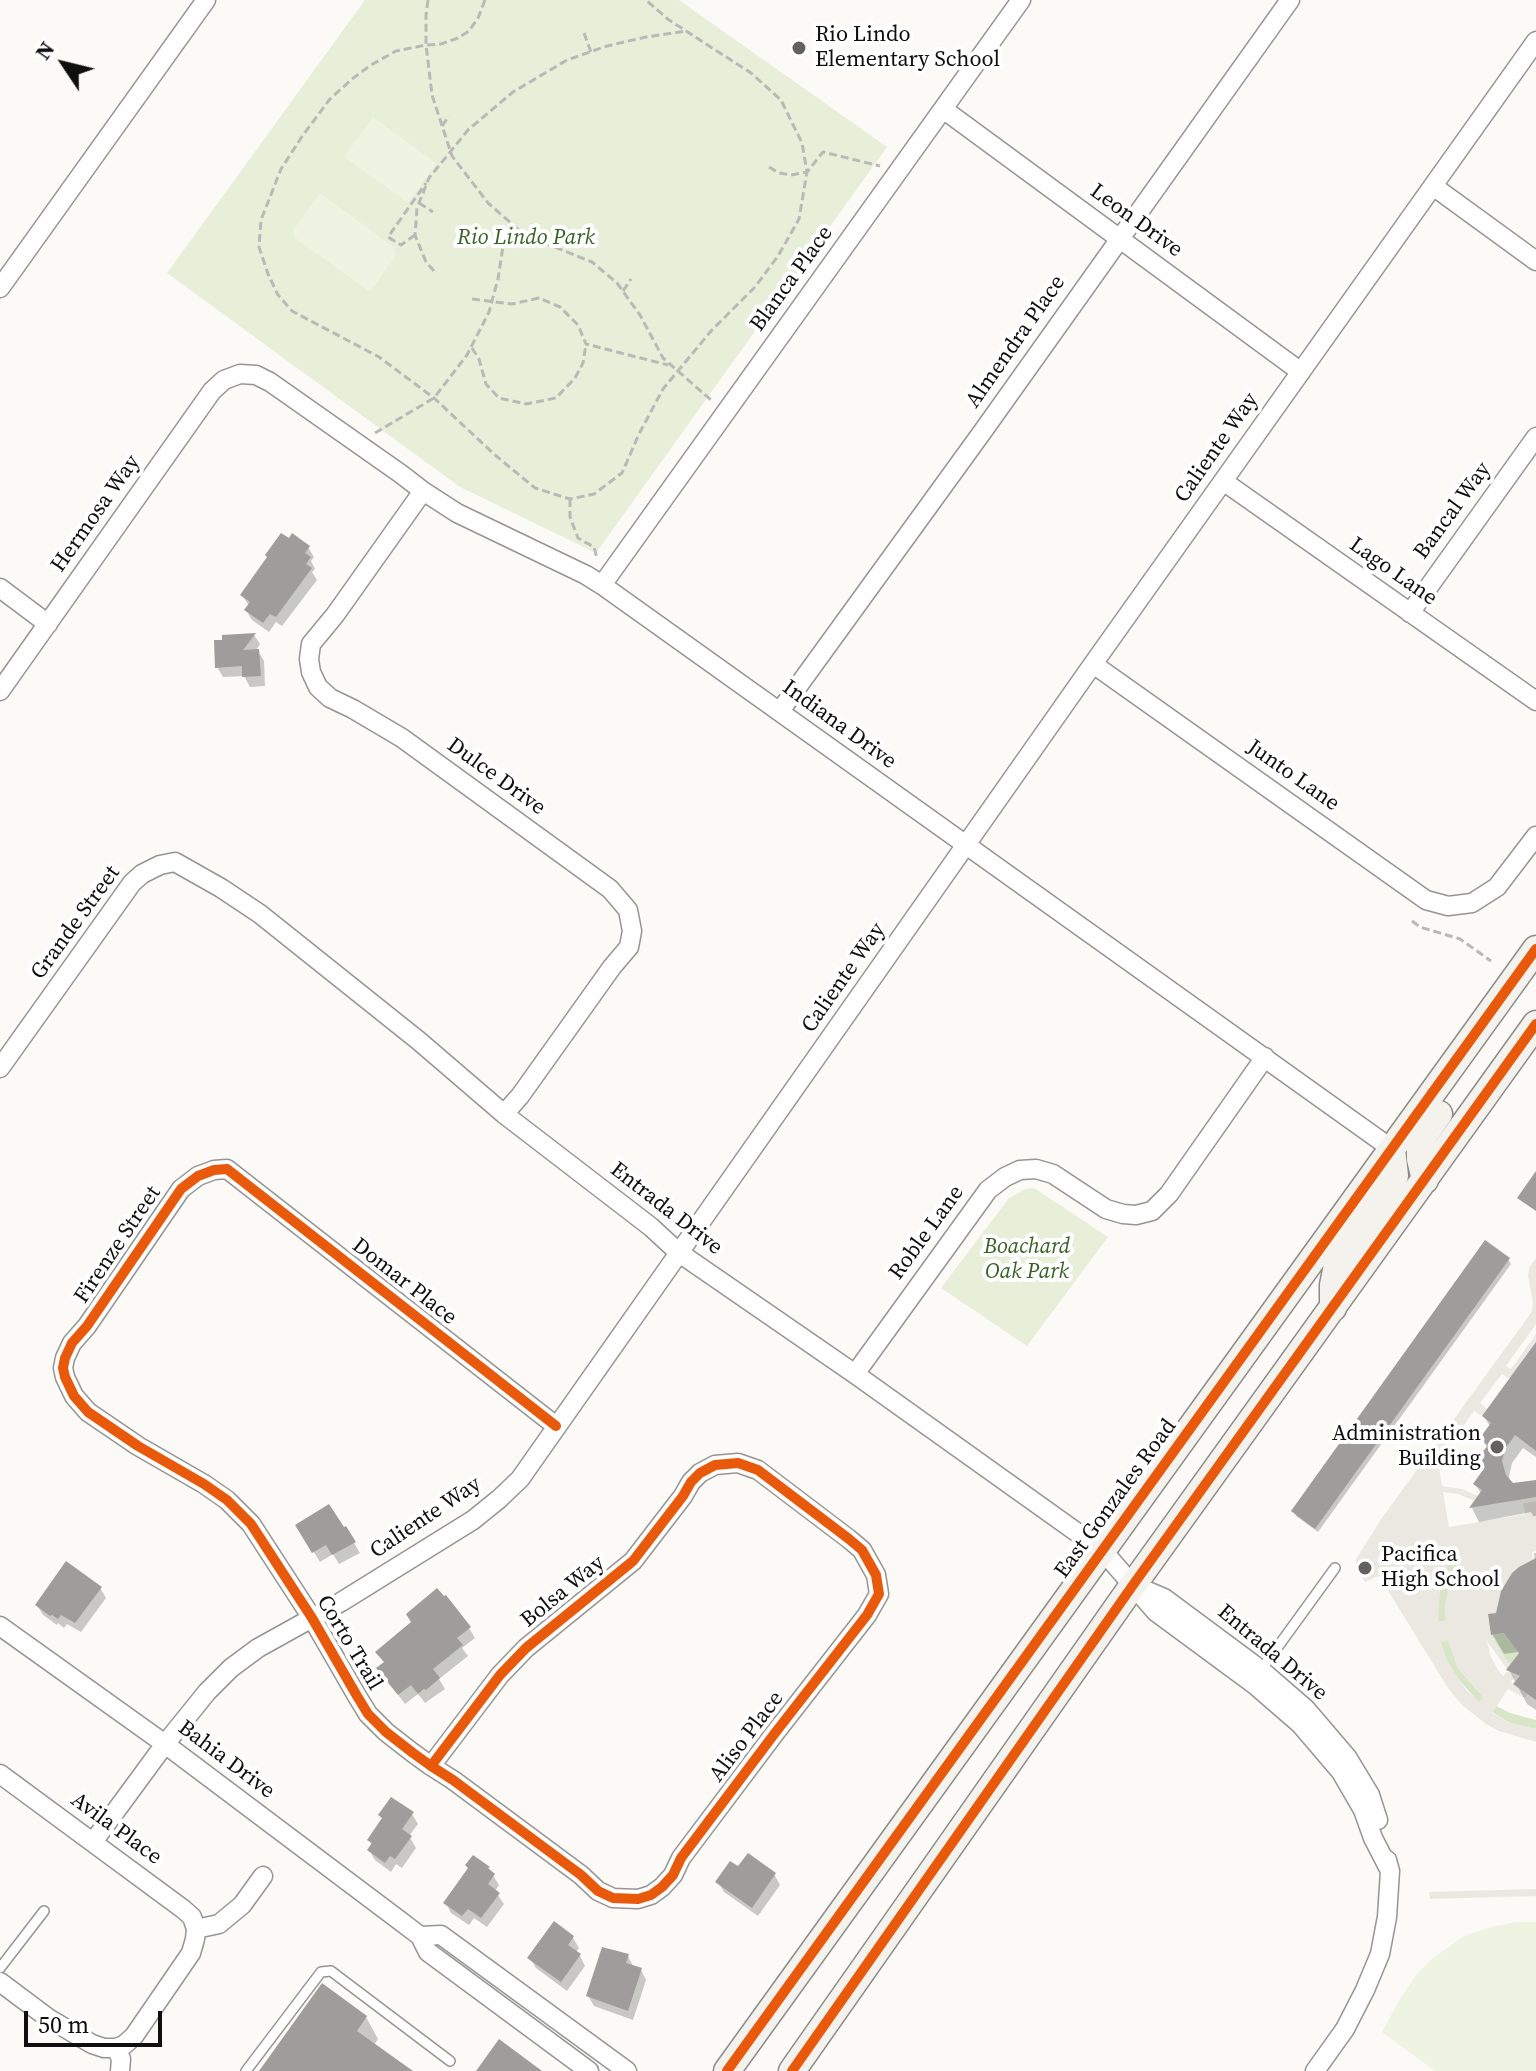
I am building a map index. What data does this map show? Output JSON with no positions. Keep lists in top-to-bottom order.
{
  "streets": {
    "main road": ["East Gonzales Road"],
    "street": [
      "Leon Drive",
      "Blanca Place",
      "Almendra Place",
      "Caliente Way",
      "Bancal Way",
      "Hermosa Way",
      "Lago Lane",
      "Indiana Drive",
      "Junto Lane",
      "Dulce Drive",
      "Grande Street",
      "Entrada Drive",
      "Roble Lane",
      "Firenze Street",
      "Domar Place",
      "Bolsa Way",
      "Corto Trail",
      "Aliso Place",
      "Bahia Drive",
      "Avila Place"
    ]
  },
  "crossings": [
    ["Leon Drive", "Blanca Place"],
    ["Leon Drive", "Almendra Place"],
    ["Leon Drive", "Caliente Way"],
    ["Blanca Place", "Indiana Drive"],
    ["Almendra Place", "Indiana Drive"],
    ["Caliente Way", "Lago Lane"],
    ["Caliente Way", "Indiana Drive"],
    ["Caliente Way", "Junto Lane"],
    ["Caliente Way", "Entrada Drive"],
    ["Caliente Way", "Domar Place"],
    ["Caliente Way", "Corto Trail"],
    ["Caliente Way", "Bahia Drive"],
    ["Caliente Way", "Avila Place"],
    ["Bancal Way", "Lago Lane"],
    ["Hermosa Way", "Indiana Drive"],
    ["Indiana Drive", "Dulce Drive"],
    ["Indiana Drive", "Roble Lane"],
    ["Indiana Drive", "East Gonzales Road"],
    ["Dulce Drive", "Entrada Drive"],
    ["Grande Street", "Entrada Drive"],
    ["Entrada Drive", "Roble Lane"],
    ["Entrada Drive", "East Gonzales Road"],
    ["Firenze Street", "Domar Place"],
    ["Firenze Street", "Corto Trail"],
    ["Bolsa Way", "Corto Trail"],
    ["Bolsa Way", "Aliso Place"],
    ["Corto Trail", "Aliso Place"]
  ],
  "parks": ["Rio Lindo Park", "Boachard Oak Park"],
  "places": ["Rio Lindo Elementary School", "Administration Building", "Pacifica High School"],
  "scale_bar": "50 m",
  "north": "top left"
}
